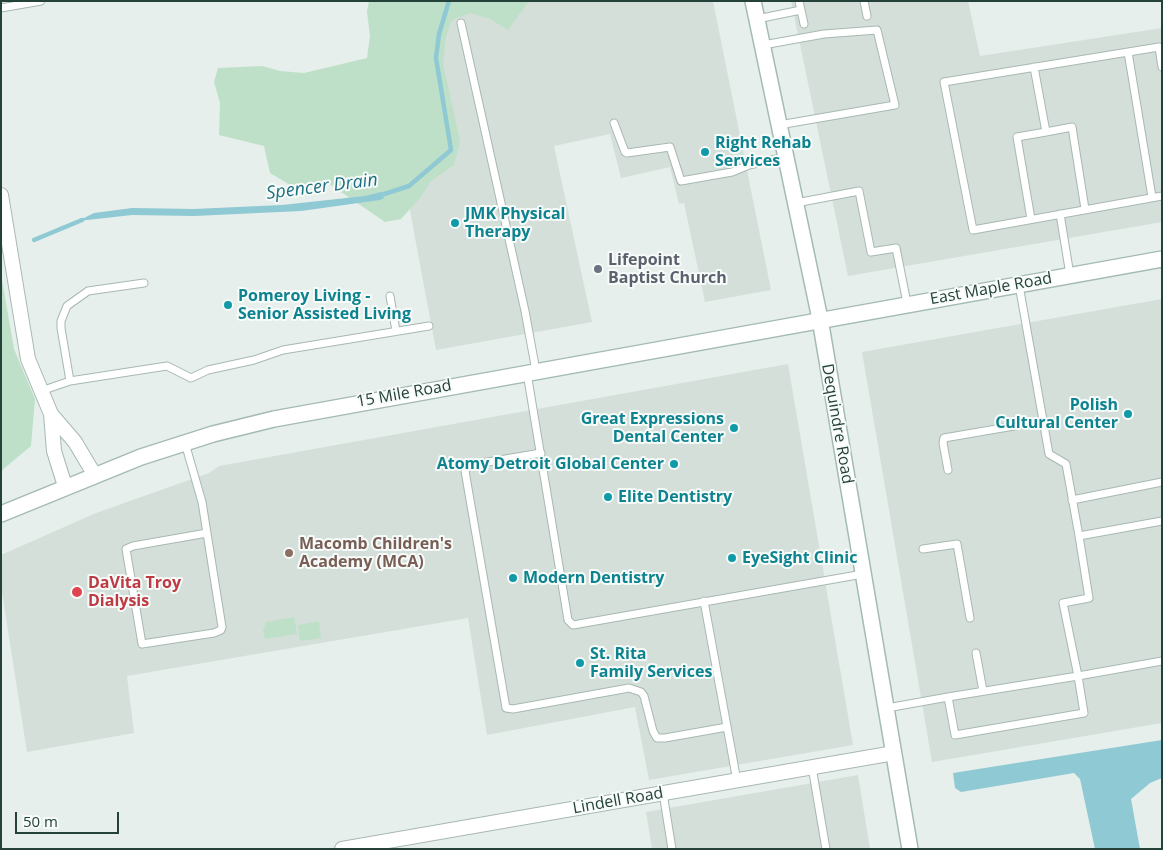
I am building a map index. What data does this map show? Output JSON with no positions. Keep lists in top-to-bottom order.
{
  "streets": {
    "main road": ["East Maple Road", "15 Mile Road", "Dequindre Road"],
    "street": ["Lindell Road"]
  },
  "crossings": [
    ["East Maple Road", "15 Mile Road"],
    ["East Maple Road", "Dequindre Road"],
    ["15 Mile Road", "Dequindre Road"],
    ["Dequindre Road", "Lindell Road"]
  ],
  "water": ["Spencer Drain"],
  "places": [
    "Right Rehab Services",
    "JMK Physical Therapy",
    "Lifepoint Baptist Church",
    "Pomeroy Living - Senior Assisted Living",
    "Polish Cultural Center",
    "Great Expressions Dental Center",
    "Atomy Detroit Global Center",
    "Elite Dentistry",
    "Macomb Children's Academy (MCA)",
    "EyeSight Clinic",
    "Modern Dentistry",
    "DaVita Troy Dialysis",
    "St. Rita Family Services"
  ],
  "scale_bar": "50 m"
}
